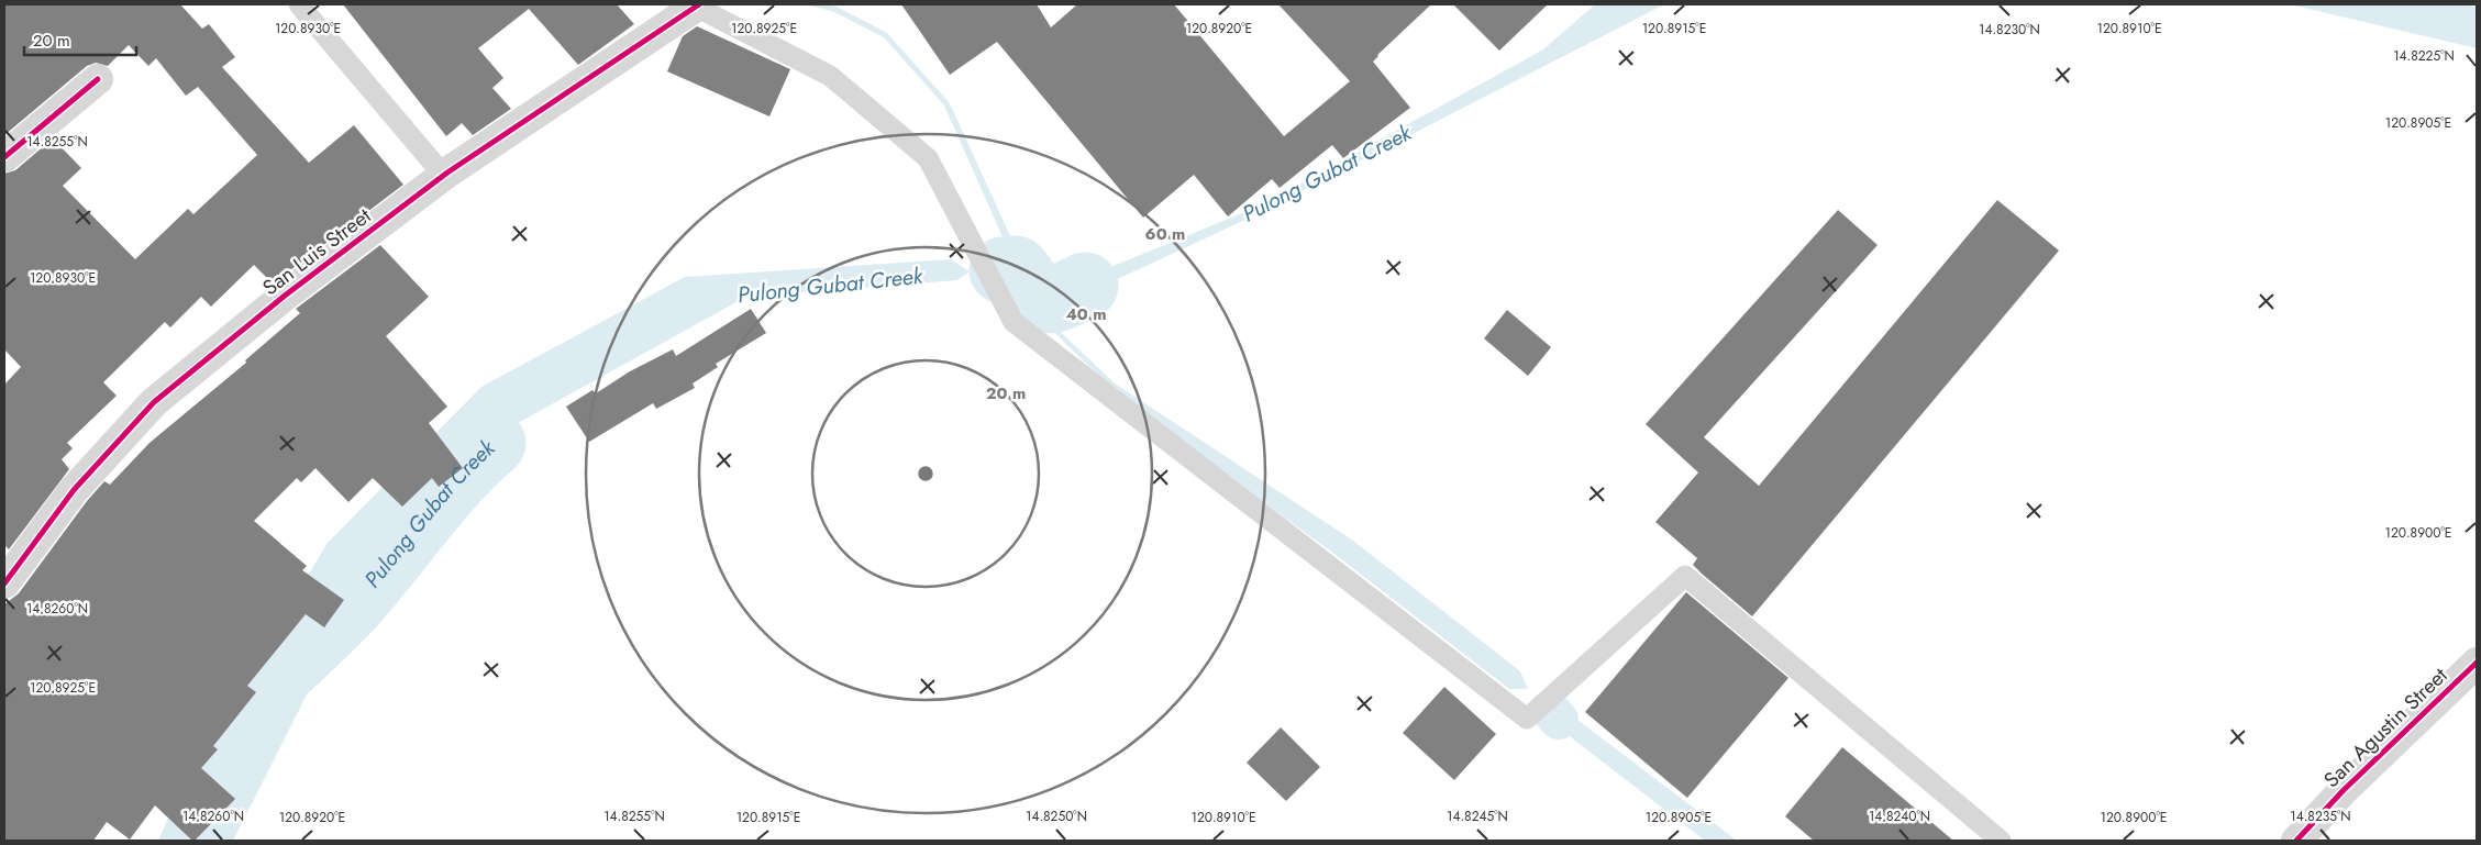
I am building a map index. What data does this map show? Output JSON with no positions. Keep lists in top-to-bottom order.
{
  "streets": {
    "street": ["San Luis Street", "San Agustin Street"]
  },
  "water": ["Pulong Gubat Creek"],
  "scale_bar": "20 m",
  "coordinates": [
    "120.8920°E",
    "120.8915°E",
    "120.8910°E",
    "120.8930°E",
    "120.8925°E",
    "14.8230°N",
    "14.8225°N",
    "120.8905°E",
    "14.8255°N",
    "120.8900°E",
    "14.8260°N",
    "14.8250°N",
    "14.8245°N",
    "14.8240°N",
    "14.8235°N"
  ],
  "rings": ["60 m", "40 m", "20 m"]
}
